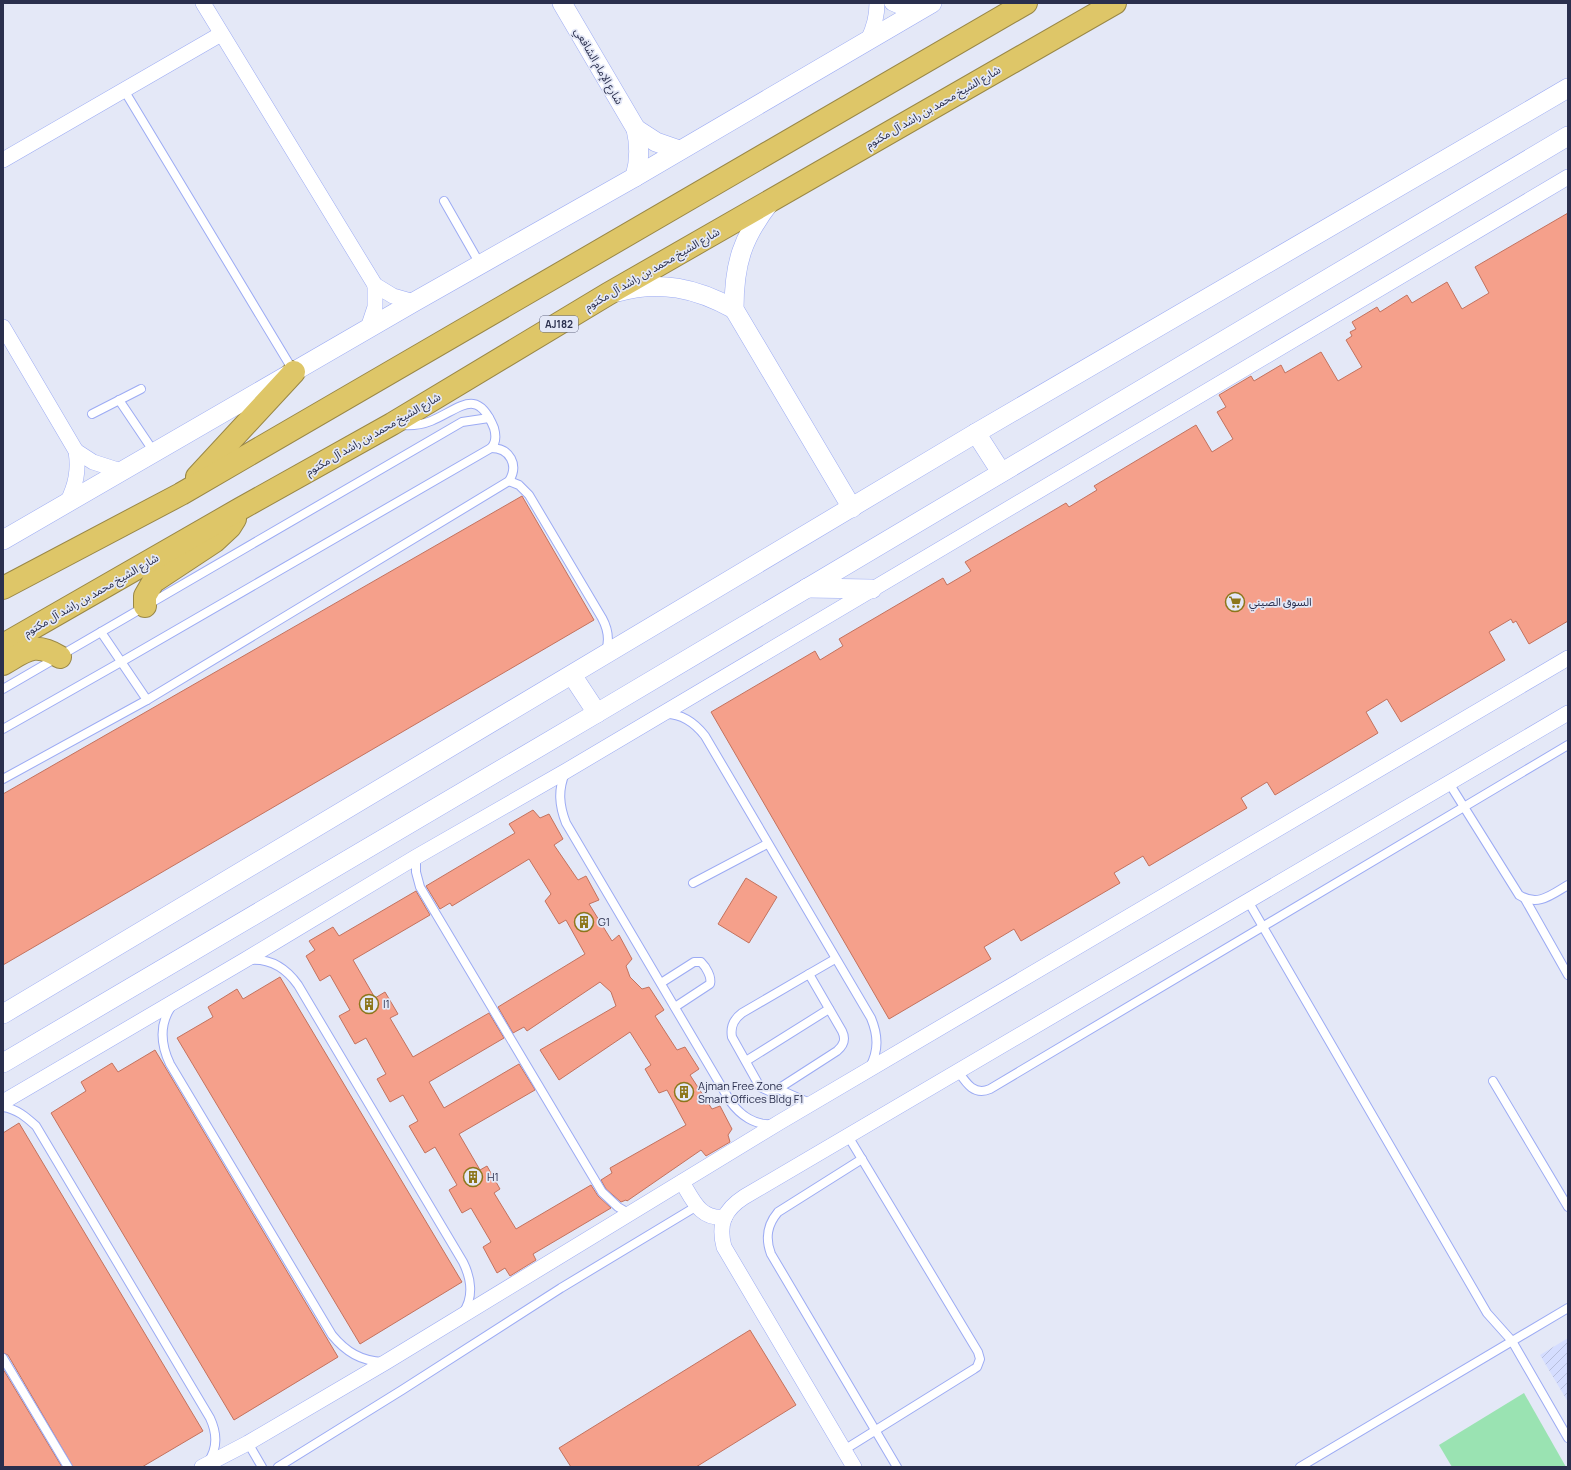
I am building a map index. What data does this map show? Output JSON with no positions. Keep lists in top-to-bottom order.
{
  "streets": {
    "highway": ["شارع الشيخ محمد بن راشد آل مكتوم", "AJ182"],
    "street": ["شارع الإمام الشافعي"]
  },
  "places": {
    "supermarket": ["السوق الصيني"],
    "building": [
      "G1",
      "I1",
      "Ajman Free Zone Smart Offices Bldg F1",
      "H1"
    ]
  }
}
